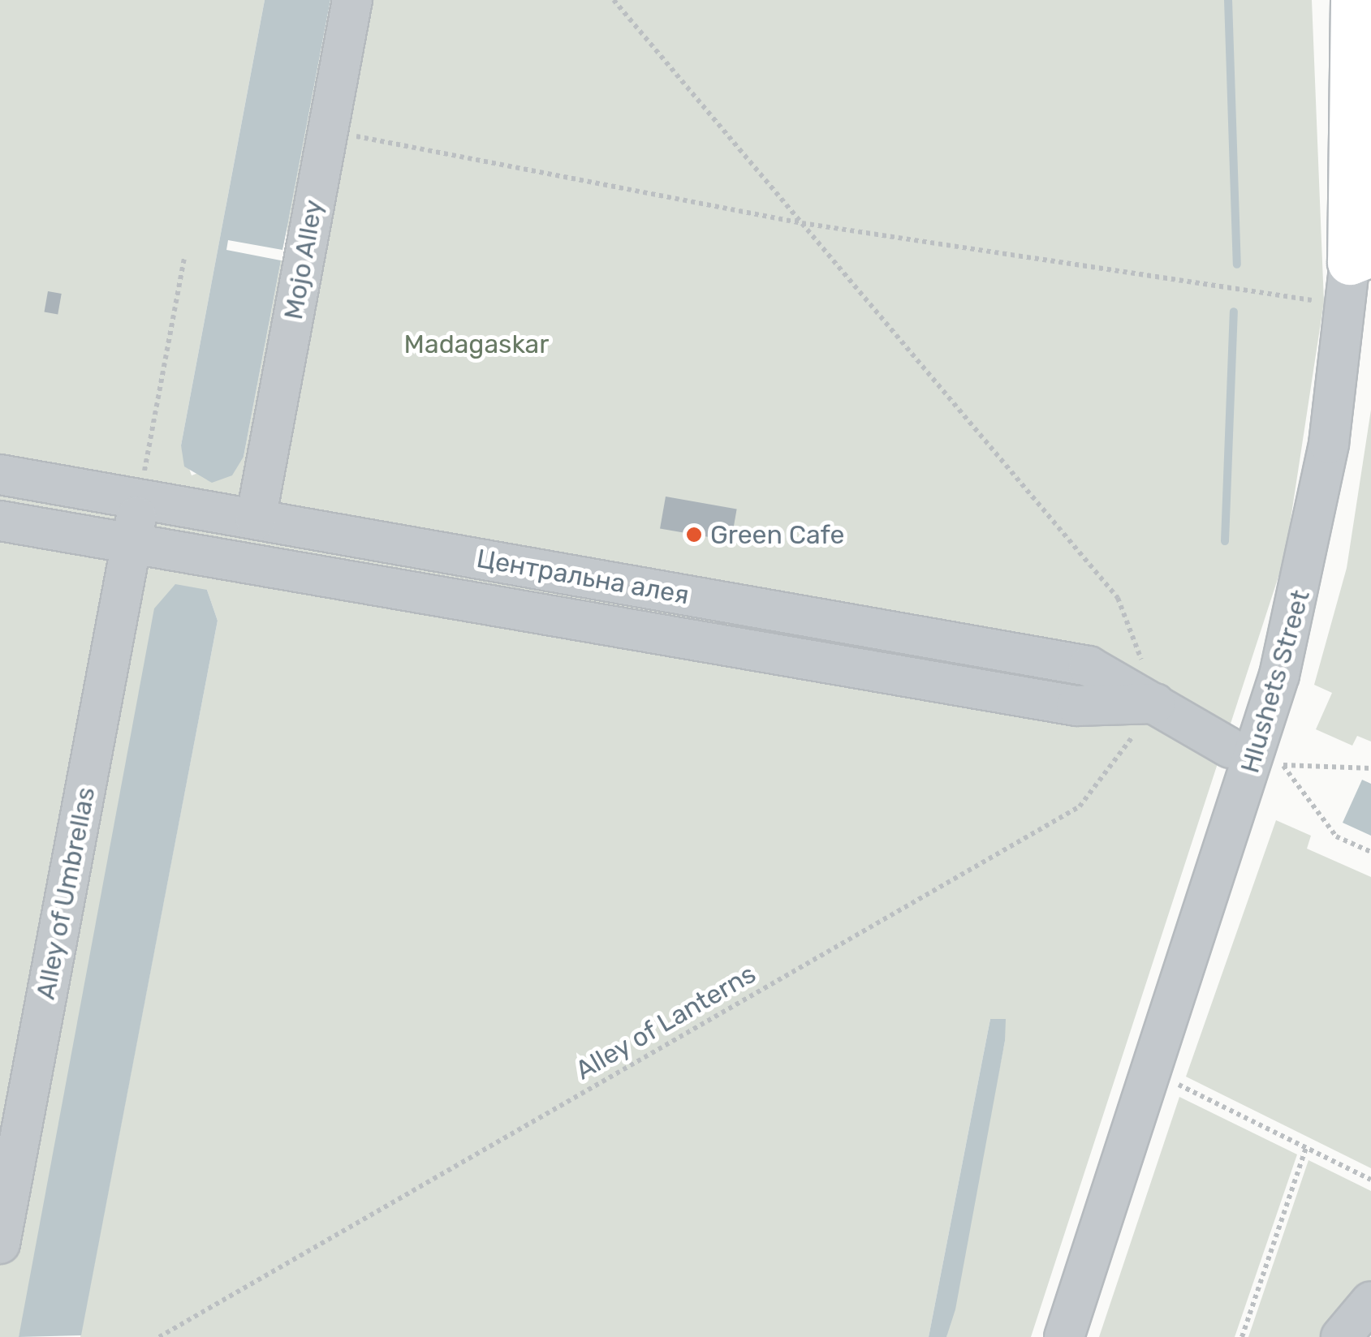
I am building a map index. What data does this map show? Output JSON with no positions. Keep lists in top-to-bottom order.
{
  "streets": {
    "main road": ["Hlushets Street"],
    "street": ["Mojo Alley", "Центральна алея", "Alley of Umbrellas"],
    "path": ["Alley of Lanterns"]
  },
  "crossings": [
    ["Mojo Alley", "Центральна алея"],
    ["Центральна алея", "Alley of Umbrellas"],
    ["Центральна алея", "Alley of Lanterns"]
  ],
  "parks": ["Madagaskar"],
  "places": ["Green Cafe"]
}
